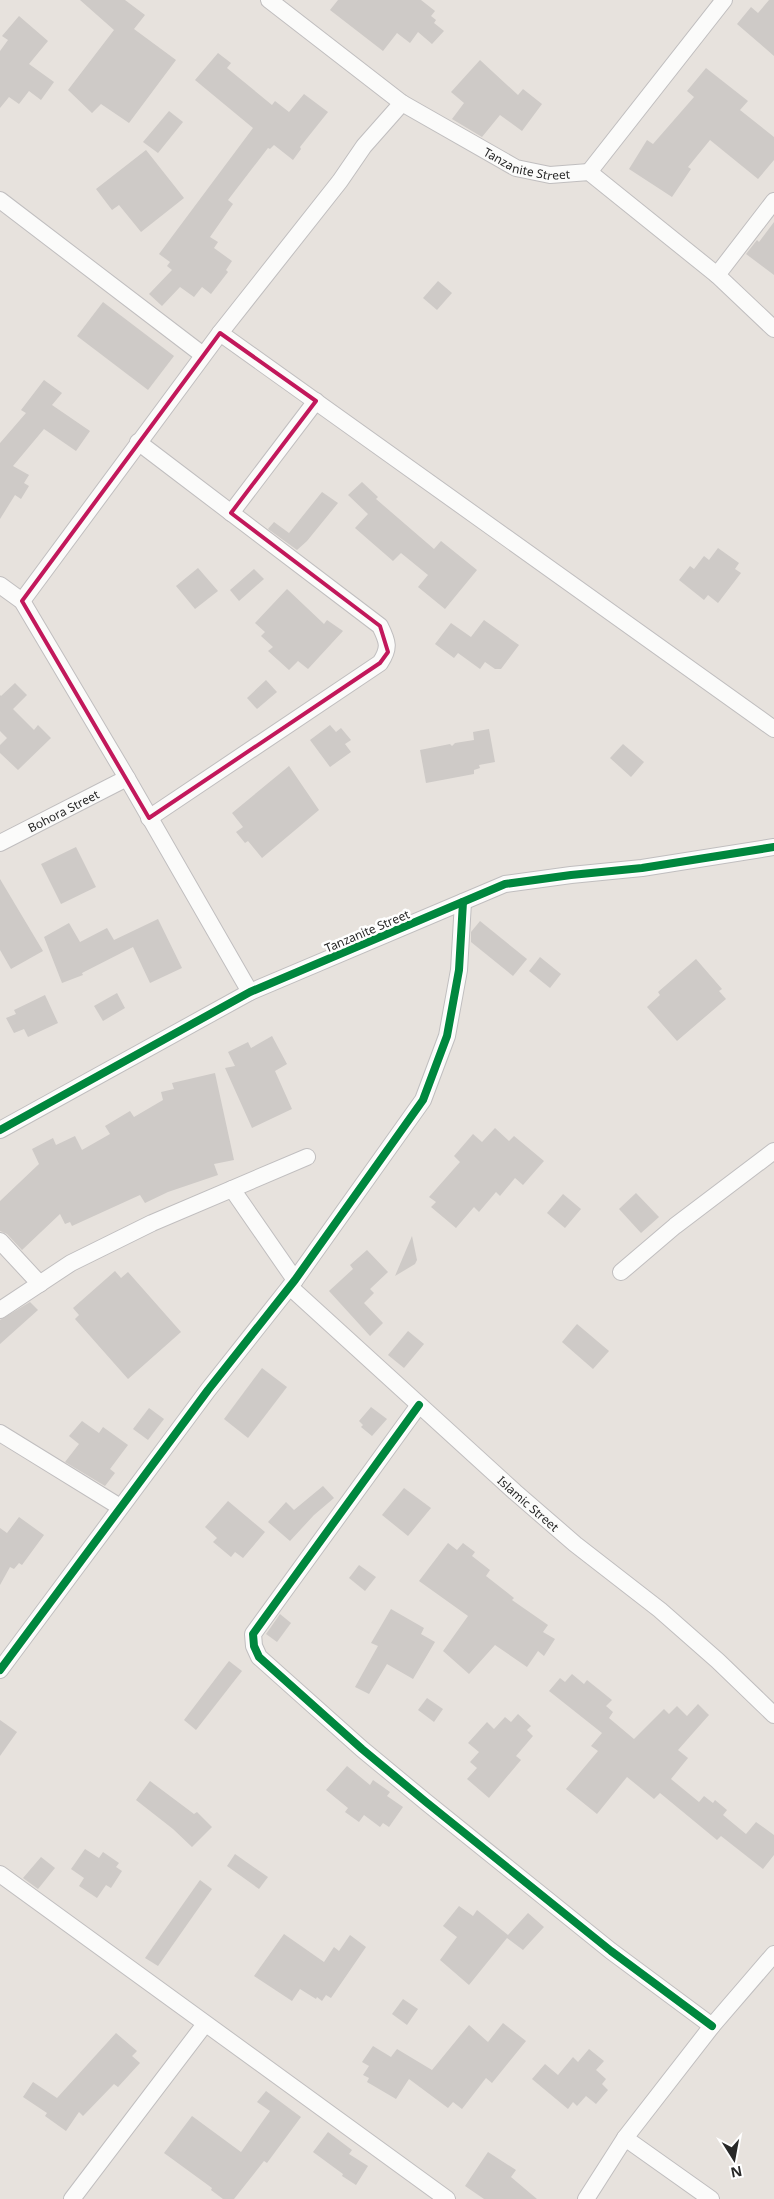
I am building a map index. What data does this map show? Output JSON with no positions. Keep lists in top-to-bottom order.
{
  "streets": {
    "street": ["Tanzanite Street", "Bohora Street", "Islamic Street"]
  },
  "north": "bottom"
}
